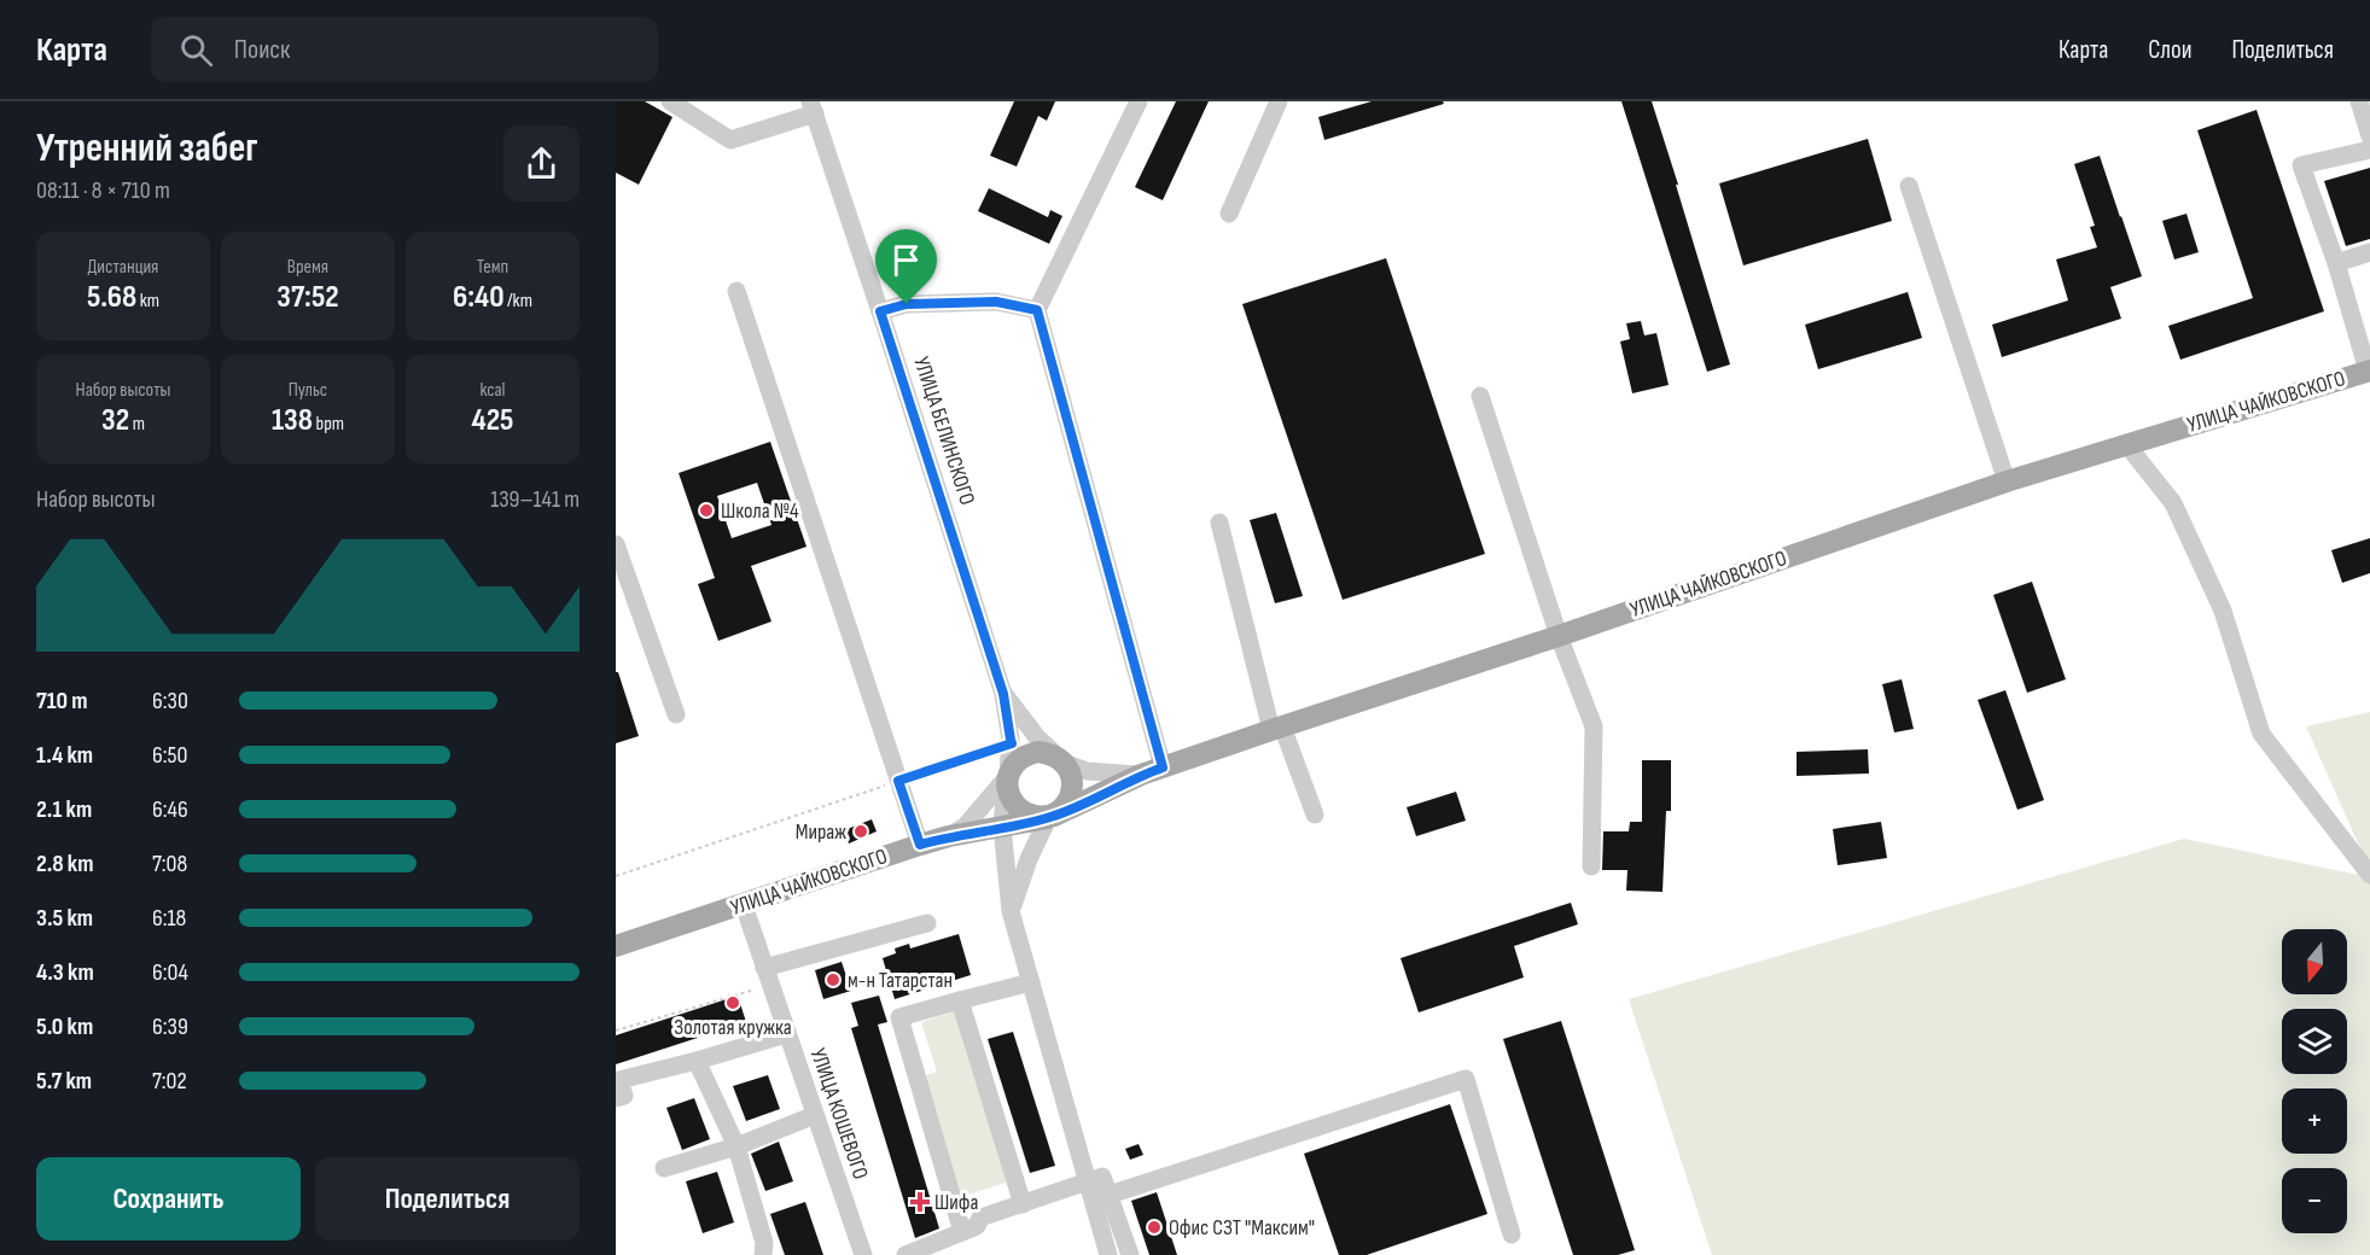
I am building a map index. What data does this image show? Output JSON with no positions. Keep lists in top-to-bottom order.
{
  "streets": {
    "main road": ["УЛИЦА ЧАЙКОВСКОГО"],
    "street": ["УЛИЦА БЕЛИНСКОГО", "УЛИЦА КОШЕВОГО"]
  },
  "crossings": [
    ["УЛИЦА ЧАЙКОВСКОГО", "УЛИЦА КОШЕВОГО"]
  ],
  "places": {
    "other": [
      "Школа №4",
      "Мираж",
      "м-н Татарстан",
      "Золотая кружка",
      "Офис СЗТ \"Максим\""
    ],
    "health": ["Шифа"]
  },
  "north": "bottom",
  "page": {
    "header": "Карта",
    "search": "Поиск",
    "nav": ["Карта", "Слои", "Поделиться"],
    "heading": ["Утренний забег", "08:11 · 8 × 710 m"],
    "stats": [
      ["Дистанция", "5.68 km"],
      ["Время", "37:52"],
      ["Темп", "6:40 /km"],
      ["Набор высоты", "32 m"],
      ["Пульс", "138 bpm"],
      ["kcal", "425"]
    ],
    "chart": ["Набор высоты", "139–141 m"],
    "list": [
      {
        "name": "710 m",
        "note": "6:30"
      },
      {
        "name": "1.4 km",
        "note": "6:50"
      },
      {
        "name": "2.1 km",
        "note": "6:46"
      },
      {
        "name": "2.8 km",
        "note": "7:08"
      },
      {
        "name": "3.5 km",
        "note": "6:18"
      },
      {
        "name": "4.3 km",
        "note": "6:04"
      },
      {
        "name": "5.0 km",
        "note": "6:39"
      },
      {
        "name": "5.7 km",
        "note": "7:02"
      }
    ],
    "map_buttons": ["+", "−"],
    "buttons": ["Сохранить", "Поделиться"]
  }
}
